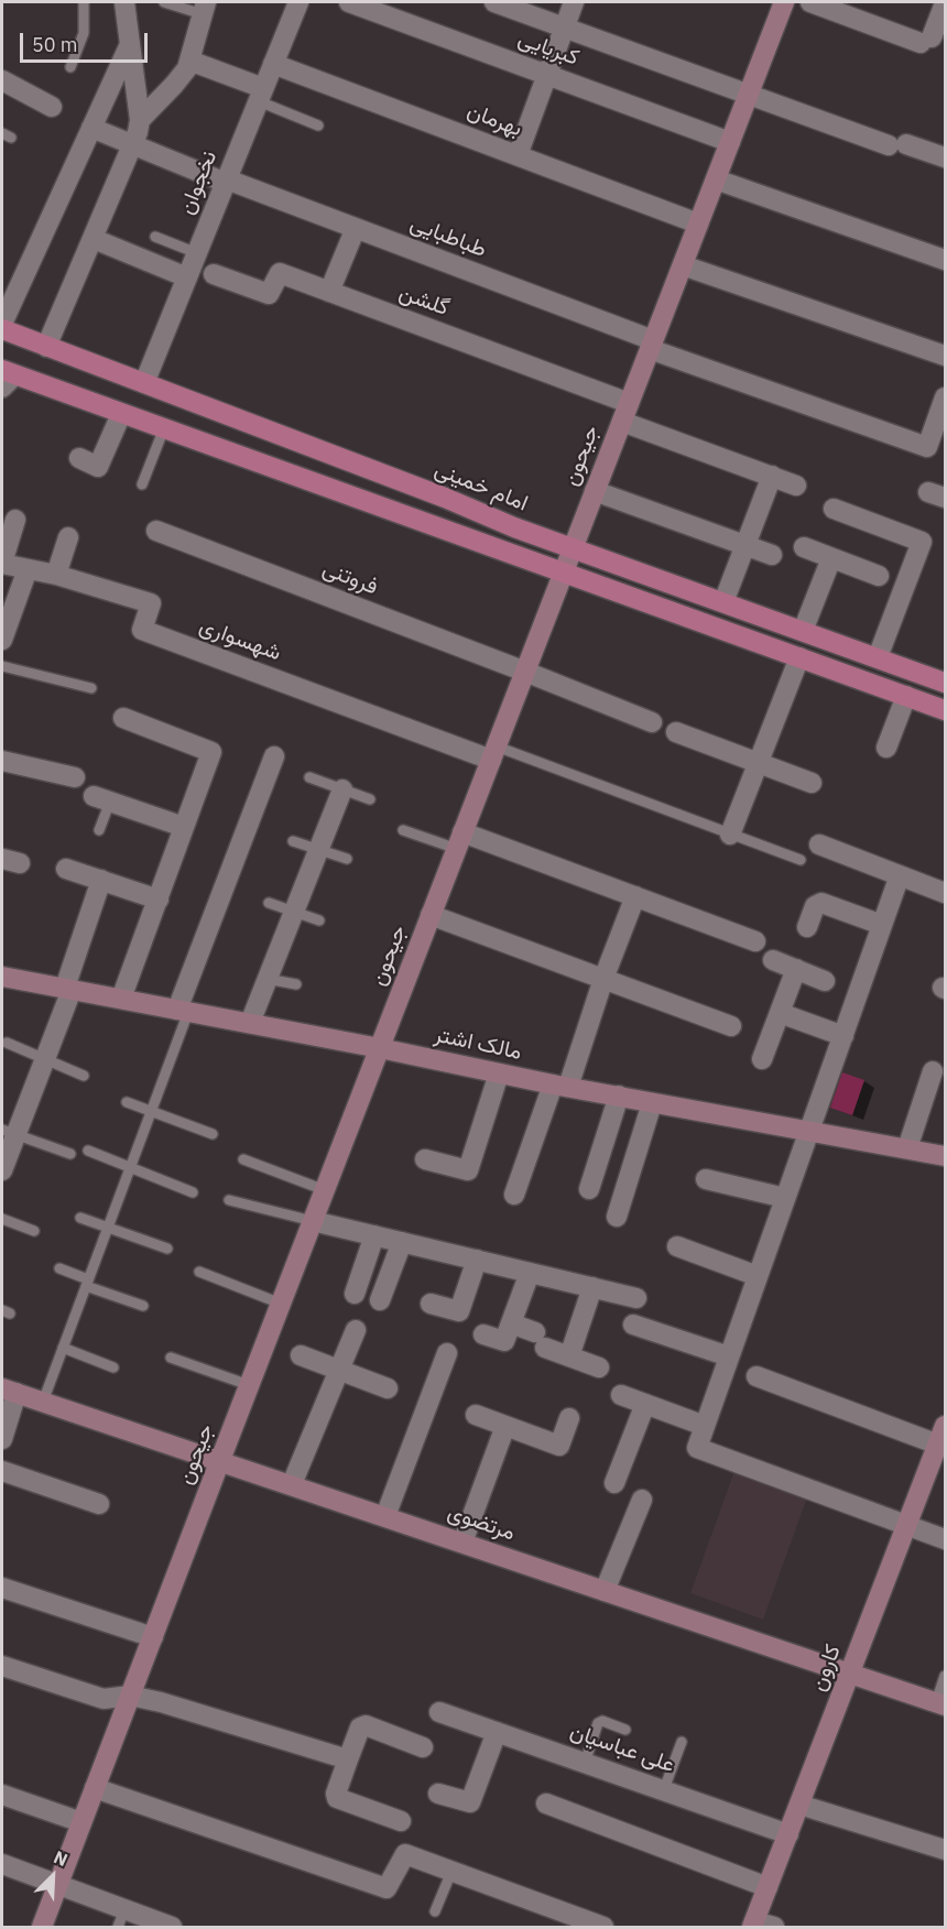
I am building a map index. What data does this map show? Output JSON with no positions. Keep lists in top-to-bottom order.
{
  "streets": {
    "main road": [
      "جیحون",
      "امام خمینی",
      "مالک اشتر",
      "مرتضوی",
      "کارون"
    ],
    "street": [
      "کبریایی",
      "بهرمان",
      "نخجوان",
      "طباطبایی",
      "گلشن",
      "فروتنی",
      "شهسواری",
      "علی عباسیان"
    ]
  },
  "crossings": [
    ["کبریایی", "جیحون"],
    ["بهرمان", "نخجوان"],
    ["بهرمان", "جیحون"],
    ["نخجوان", "طباطبایی"],
    ["نخجوان", "امام خمینی"],
    ["طباطبایی", "جیحون"],
    ["گلشن", "جیحون"],
    ["جیحون", "امام خمینی"],
    ["جیحون", "فروتنی"],
    ["جیحون", "شهسواری"],
    ["جیحون", "مالک اشتر"],
    ["جیحون", "مرتضوی"],
    ["مرتضوی", "کارون"],
    ["کارون", "علی عباسیان"]
  ],
  "scale_bar": "50 m",
  "north": "top right"
}
